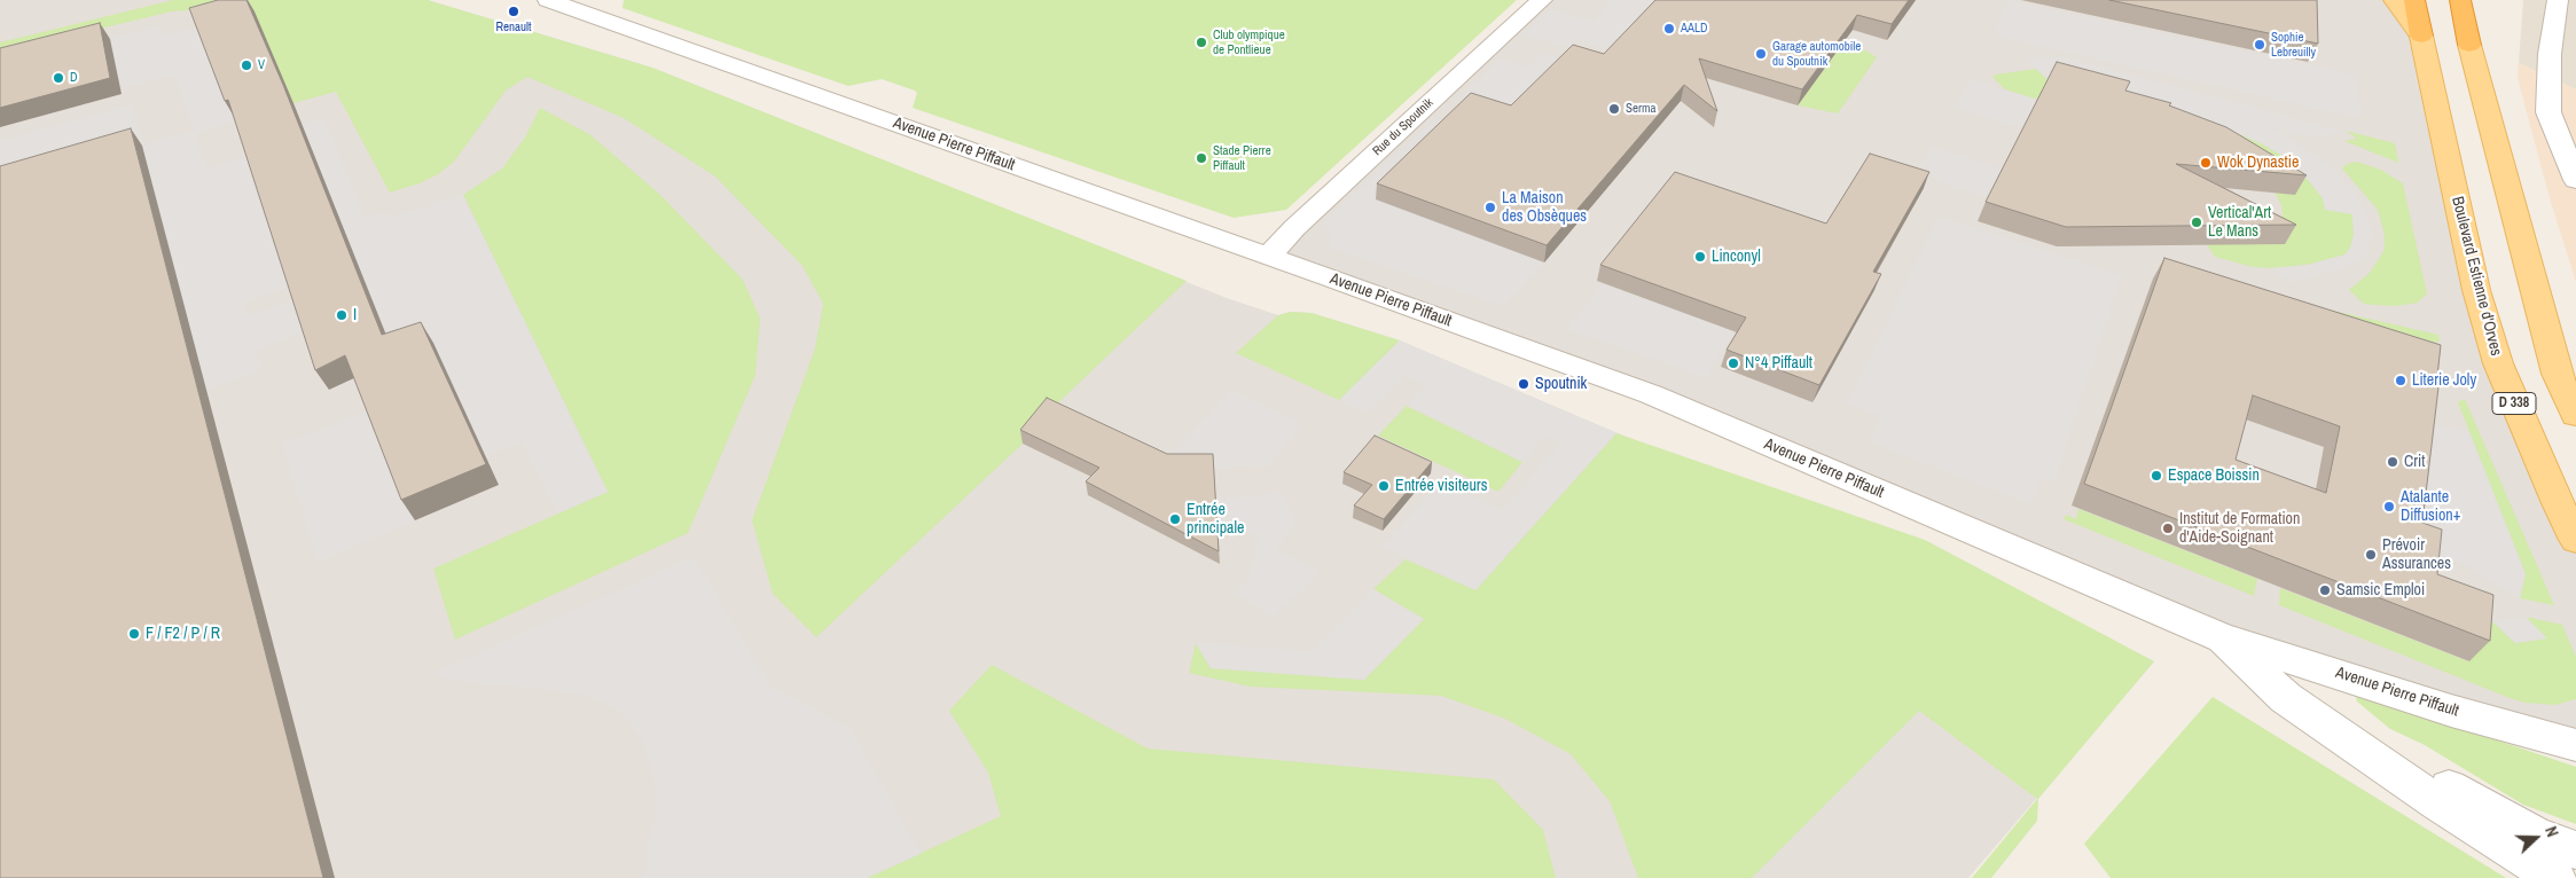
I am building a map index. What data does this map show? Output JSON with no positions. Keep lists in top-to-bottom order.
{
  "streets": {
    "highway": ["Boulevard Estienne d'Orves", "D 338"],
    "street": ["Rue du Spoutnik", "Avenue Pierre Piffault"]
  },
  "crossings": [
    ["Rue du Spoutnik", "Avenue Pierre Piffault"]
  ],
  "places": [
    "Renault",
    "AALD",
    "Club olympique de Pontlieue",
    "Sophie Lebreuilly",
    "Garage automobile du Spoutnik",
    "V",
    "D",
    "Serma",
    "Stade Pierre Piffault",
    "Wok Dynastie",
    "La Maison des Obsèques",
    "Vertical'Art Le Mans",
    "Linconyl",
    "I",
    "N°4 Piffault",
    "Literie Joly",
    "Spoutnik",
    "Crit",
    "Espace Boissin",
    "Entrée visiteurs",
    "Atalante Diffusion+",
    "Entrée principale",
    "Institut de Formation d'Aide-Soignant",
    "Prévoir Assurances",
    "Samsic Emploi",
    "F / F2 / P / R"
  ],
  "north": "right"
}
